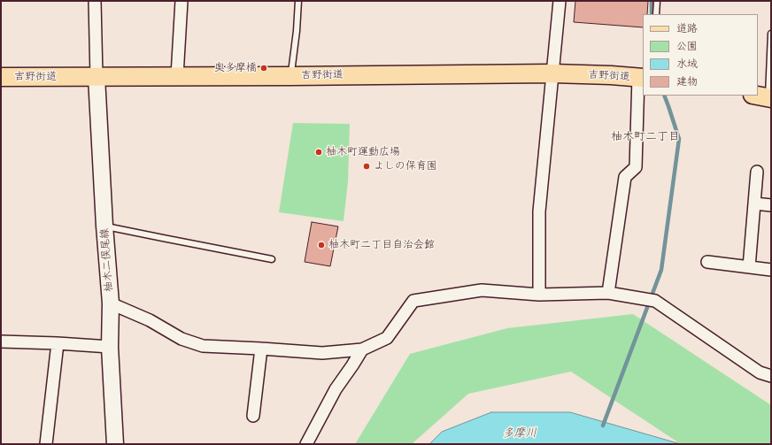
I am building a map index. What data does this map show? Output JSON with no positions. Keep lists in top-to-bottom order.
{
  "streets": {
    "main road": ["吉野街道", "柚木二俣尾線"]
  },
  "crossings": [
    ["吉野街道", "柚木二俣尾線"]
  ],
  "districts": ["柚木町二丁目"],
  "water": ["多摩川"],
  "places": [
    "奥多摩橋",
    "柚木町運動広場",
    "よしの保育園",
    "柚木町二丁目自治会館"
  ],
  "legend": [
    "道路",
    "公園",
    "水域",
    "建物"
  ]
}
